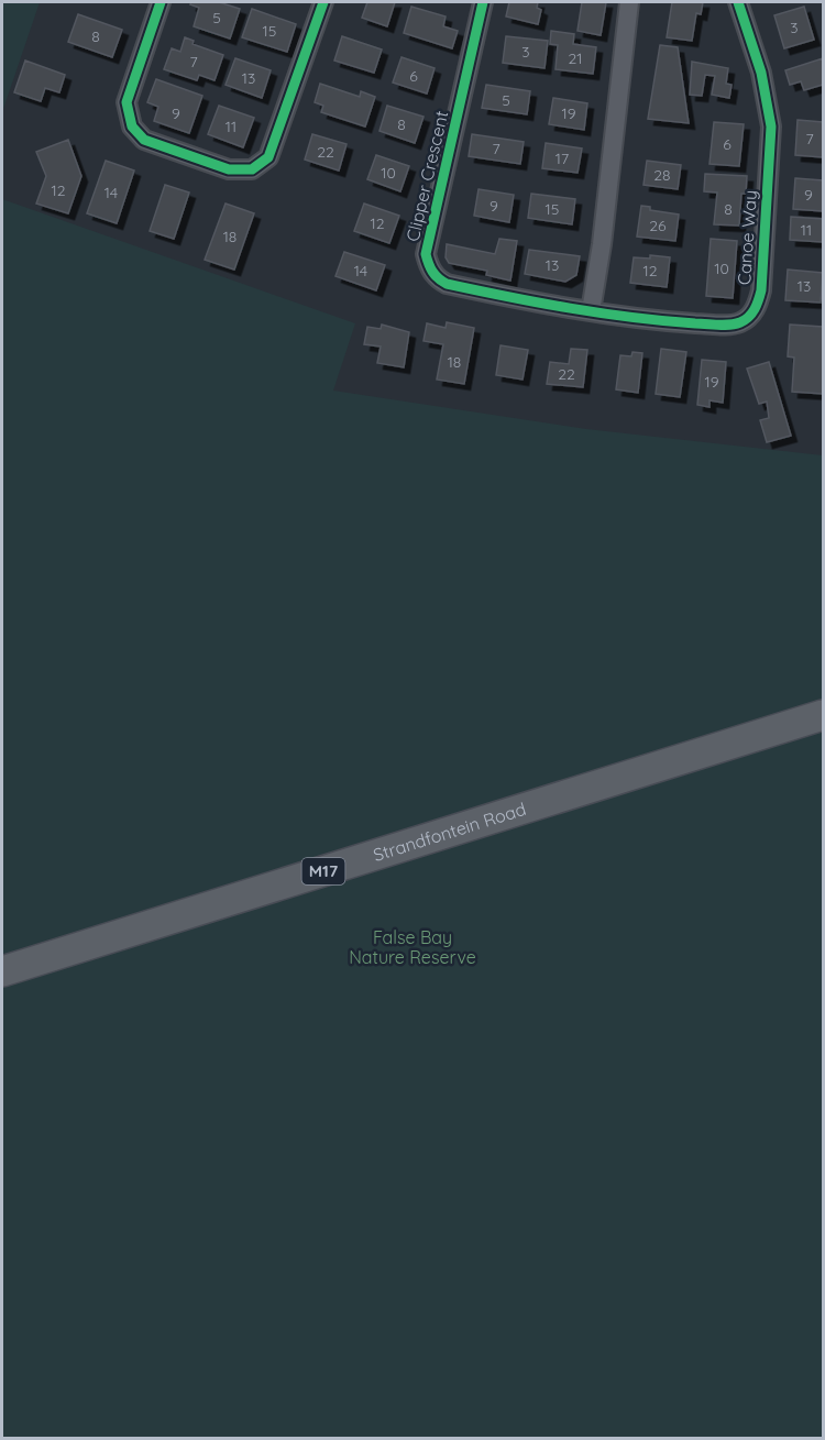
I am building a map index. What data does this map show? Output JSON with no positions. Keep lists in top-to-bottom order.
{
  "streets": {
    "main road": ["Strandfontein Road", "M17"],
    "street": ["Clipper Crescent", "Canoe Way"]
  },
  "crossings": [
    ["Clipper Crescent", "Canoe Way"]
  ],
  "parks": ["False Bay Nature Reserve"],
  "house_numbers": [
    "5",
    "3",
    "15",
    "8",
    "3",
    "21",
    "7",
    "6",
    "13",
    "5",
    "9",
    "19",
    "8",
    "11",
    "7",
    "6",
    "7",
    "22",
    "17",
    "10",
    "28",
    "12",
    "14",
    "9",
    "9",
    "15",
    "8",
    "12",
    "26",
    "11",
    "18",
    "13",
    "10",
    "14",
    "12",
    "13",
    "18",
    "22",
    "19"
  ]
}
